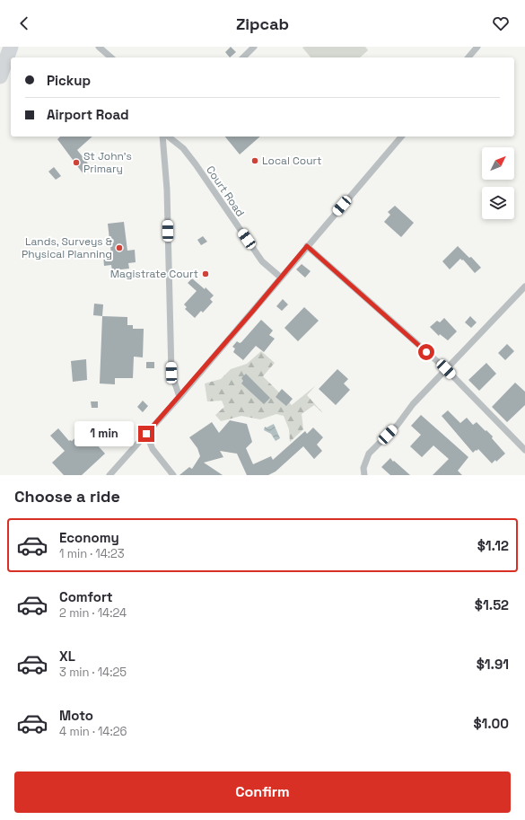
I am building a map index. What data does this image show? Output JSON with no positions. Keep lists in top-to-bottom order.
{
  "streets": {
    "street": ["Court Road"]
  },
  "places": [
    "Local Court",
    "St John's Primary",
    "Lands, Surveys & Physical Planning",
    "Magistrate Court"
  ],
  "north": "top right",
  "page": {
    "header": "Zipcab",
    "banner": ["Pickup", "Airport Road"],
    "bubble": "1 min",
    "heading": "Choose a ride",
    "list": [
      {
        "name": "Economy",
        "note": "1 min · 14:23",
        "value": "$1.12"
      },
      {
        "name": "Comfort",
        "note": "2 min · 14:24",
        "value": "$1.52"
      },
      {
        "name": "XL",
        "note": "3 min · 14:25",
        "value": "$1.91"
      },
      {
        "name": "Moto",
        "note": "4 min · 14:26",
        "value": "$1.00"
      }
    ],
    "buttons": "Confirm"
  }
}
